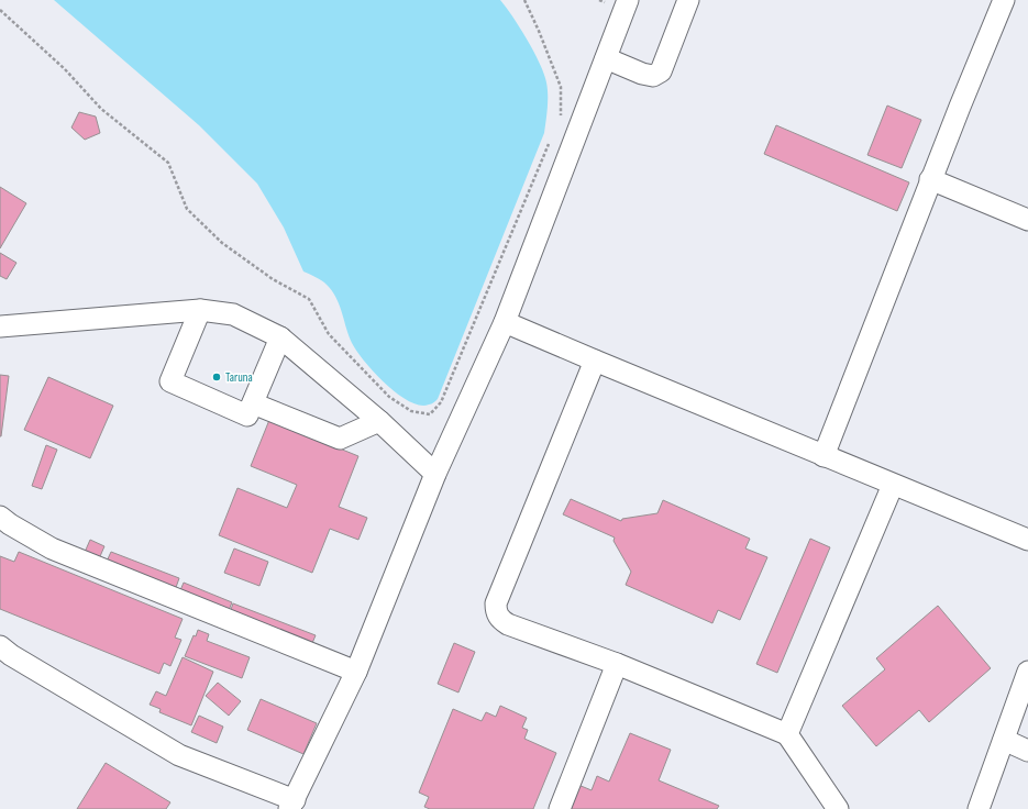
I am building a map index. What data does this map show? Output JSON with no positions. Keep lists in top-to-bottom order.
{
  "places": ["Taruna"]
}
